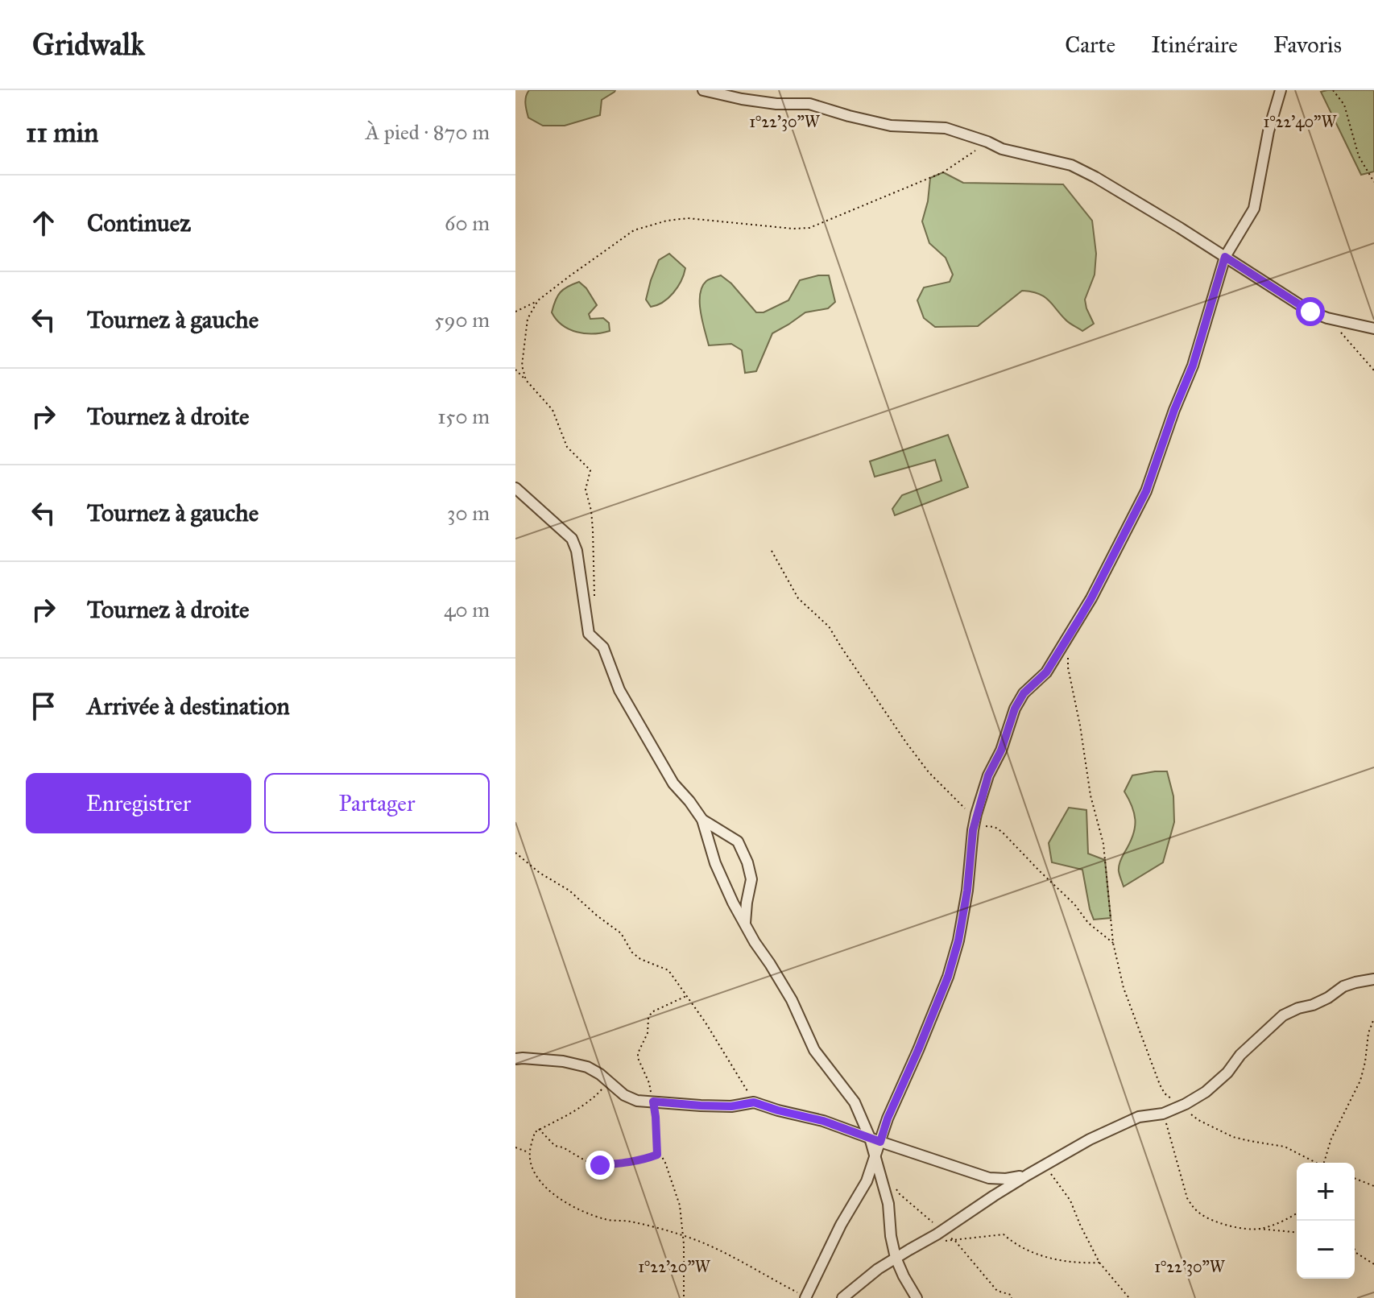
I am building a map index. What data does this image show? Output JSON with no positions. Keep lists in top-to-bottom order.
{
  "page": {
    "header": "Gridwalk",
    "nav": ["Carte", "Itinéraire", "Favoris"],
    "heading": ["11 min", "À pied · 870 m"],
    "list": [
      ["Continuez", "60 m"],
      ["Tournez à gauche", "590 m"],
      ["Tournez à droite", "150 m"],
      ["Tournez à gauche", "30 m"],
      ["Tournez à droite", "40 m"],
      "Arrivée à destination"
    ],
    "buttons": ["Enregistrer", "Partager"],
    "map_buttons": ["+", "−"]
  },
  "coordinates": ["1°22'30\"W", "1°22'40\"W", "1°22'20\"W"]
}
